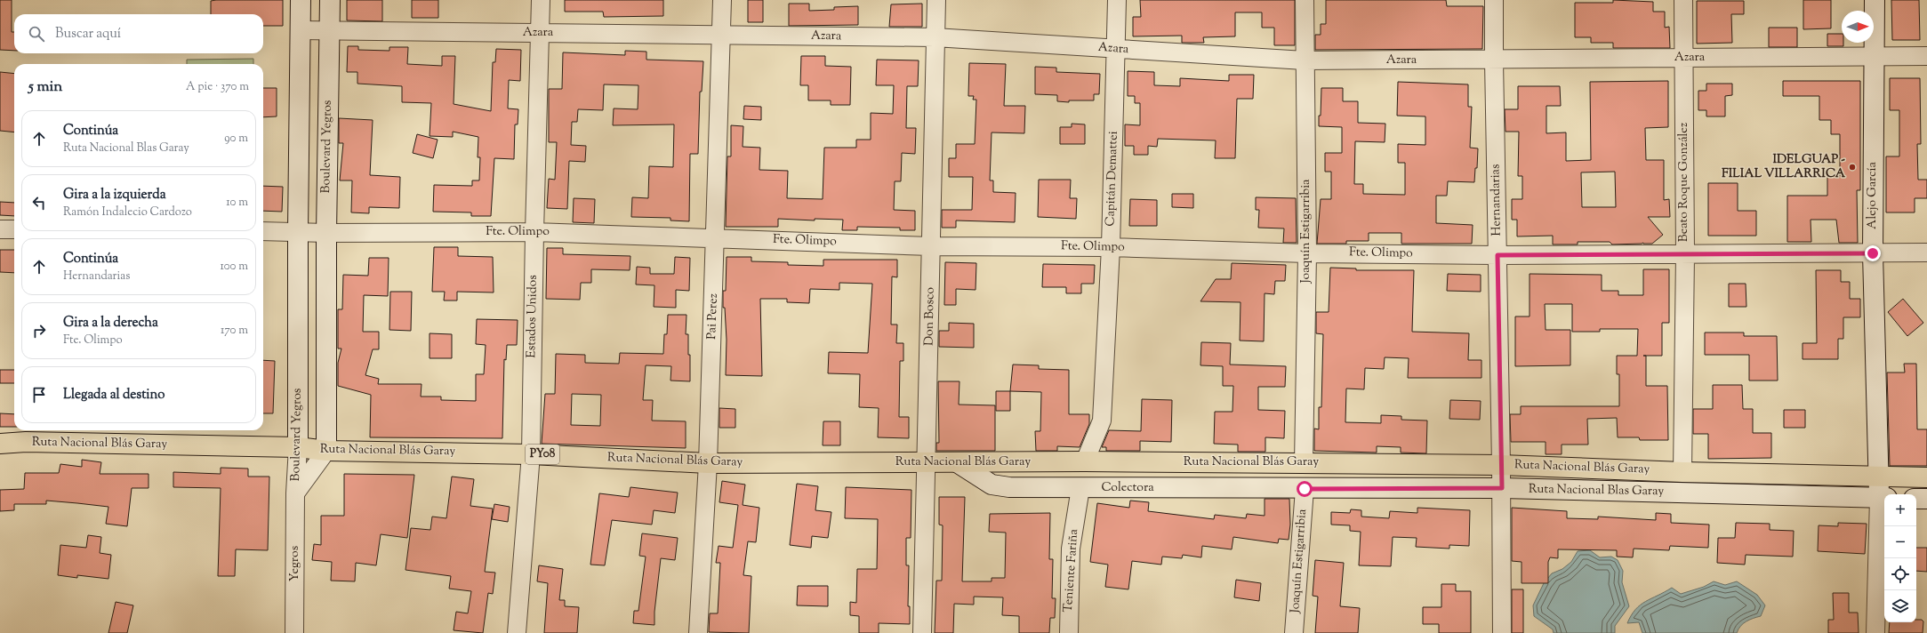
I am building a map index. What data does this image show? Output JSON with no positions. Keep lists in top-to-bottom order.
{
  "streets": {
    "highway": ["Ruta Nacional Blás Garay", "PY08"],
    "main road": [
      "Boulevard Yegros",
      "Alejo García",
      "Colectora",
      "Ruta Nacional Blas Garay"
    ],
    "street": [
      "Azara",
      "Capitán Demattei",
      "Beato Roque González",
      "Hernandarias",
      "Joaquín Estigarribia",
      "Fte. Olimpo",
      "Estados Unidos",
      "Pai Perez",
      "Don Bosco",
      "Yegros",
      "Teniente Fariña"
    ]
  },
  "crossings": [
    ["Azara", "Boulevard Yegros"],
    ["Azara", "Capitán Demattei"],
    ["Azara", "Beato Roque González"],
    ["Azara", "Alejo García"],
    ["Azara", "Hernandarias"],
    ["Azara", "Joaquín Estigarribia"],
    ["Azara", "Estados Unidos"],
    ["Azara", "Pai Perez"],
    ["Azara", "Don Bosco"],
    ["Boulevard Yegros", "Fte. Olimpo"],
    ["Boulevard Yegros", "Ruta Nacional Blás Garay"],
    ["Boulevard Yegros", "Yegros"],
    ["Capitán Demattei", "Fte. Olimpo"],
    ["Capitán Demattei", "Ruta Nacional Blás Garay"],
    ["Beato Roque González", "Fte. Olimpo"],
    ["Beato Roque González", "Ruta Nacional Blás Garay"],
    ["Alejo García", "Fte. Olimpo"],
    ["Alejo García", "Ruta Nacional Blás Garay"],
    ["Alejo García", "Ruta Nacional Blas Garay"],
    ["Hernandarias", "Fte. Olimpo"],
    ["Hernandarias", "Ruta Nacional Blás Garay"],
    ["Hernandarias", "Ruta Nacional Blas Garay"],
    ["Joaquín Estigarribia", "Fte. Olimpo"],
    ["Joaquín Estigarribia", "Ruta Nacional Blás Garay"],
    ["Joaquín Estigarribia", "Colectora"],
    ["Joaquín Estigarribia", "Ruta Nacional Blas Garay"],
    ["Fte. Olimpo", "Estados Unidos"],
    ["Fte. Olimpo", "Pai Perez"],
    ["Fte. Olimpo", "Don Bosco"],
    ["Estados Unidos", "Ruta Nacional Blás Garay"],
    ["Pai Perez", "Ruta Nacional Blás Garay"],
    ["Don Bosco", "Ruta Nacional Blás Garay"],
    ["Ruta Nacional Blás Garay", "Colectora"],
    ["Colectora", "Ruta Nacional Blas Garay"],
    ["Colectora", "Teniente Fariña"]
  ],
  "places": ["IDELGUAP - FILIAL VILLARRICA"],
  "north": "right",
  "page": {
    "search": "Buscar aquí",
    "heading": ["5 min", "A pie · 370 m"],
    "list": [
      ["Continúa", "Ruta Nacional Blas Garay", "90 m"],
      ["Gira a la izquierda", "Ramón Indalecio Cardozo", "10 m"],
      ["Continúa", "Hernandarias", "100 m"],
      ["Gira a la derecha", "Fte. Olimpo", "170 m"],
      "Llegada al destino"
    ],
    "map_buttons": ["+", "−"]
  }
}
